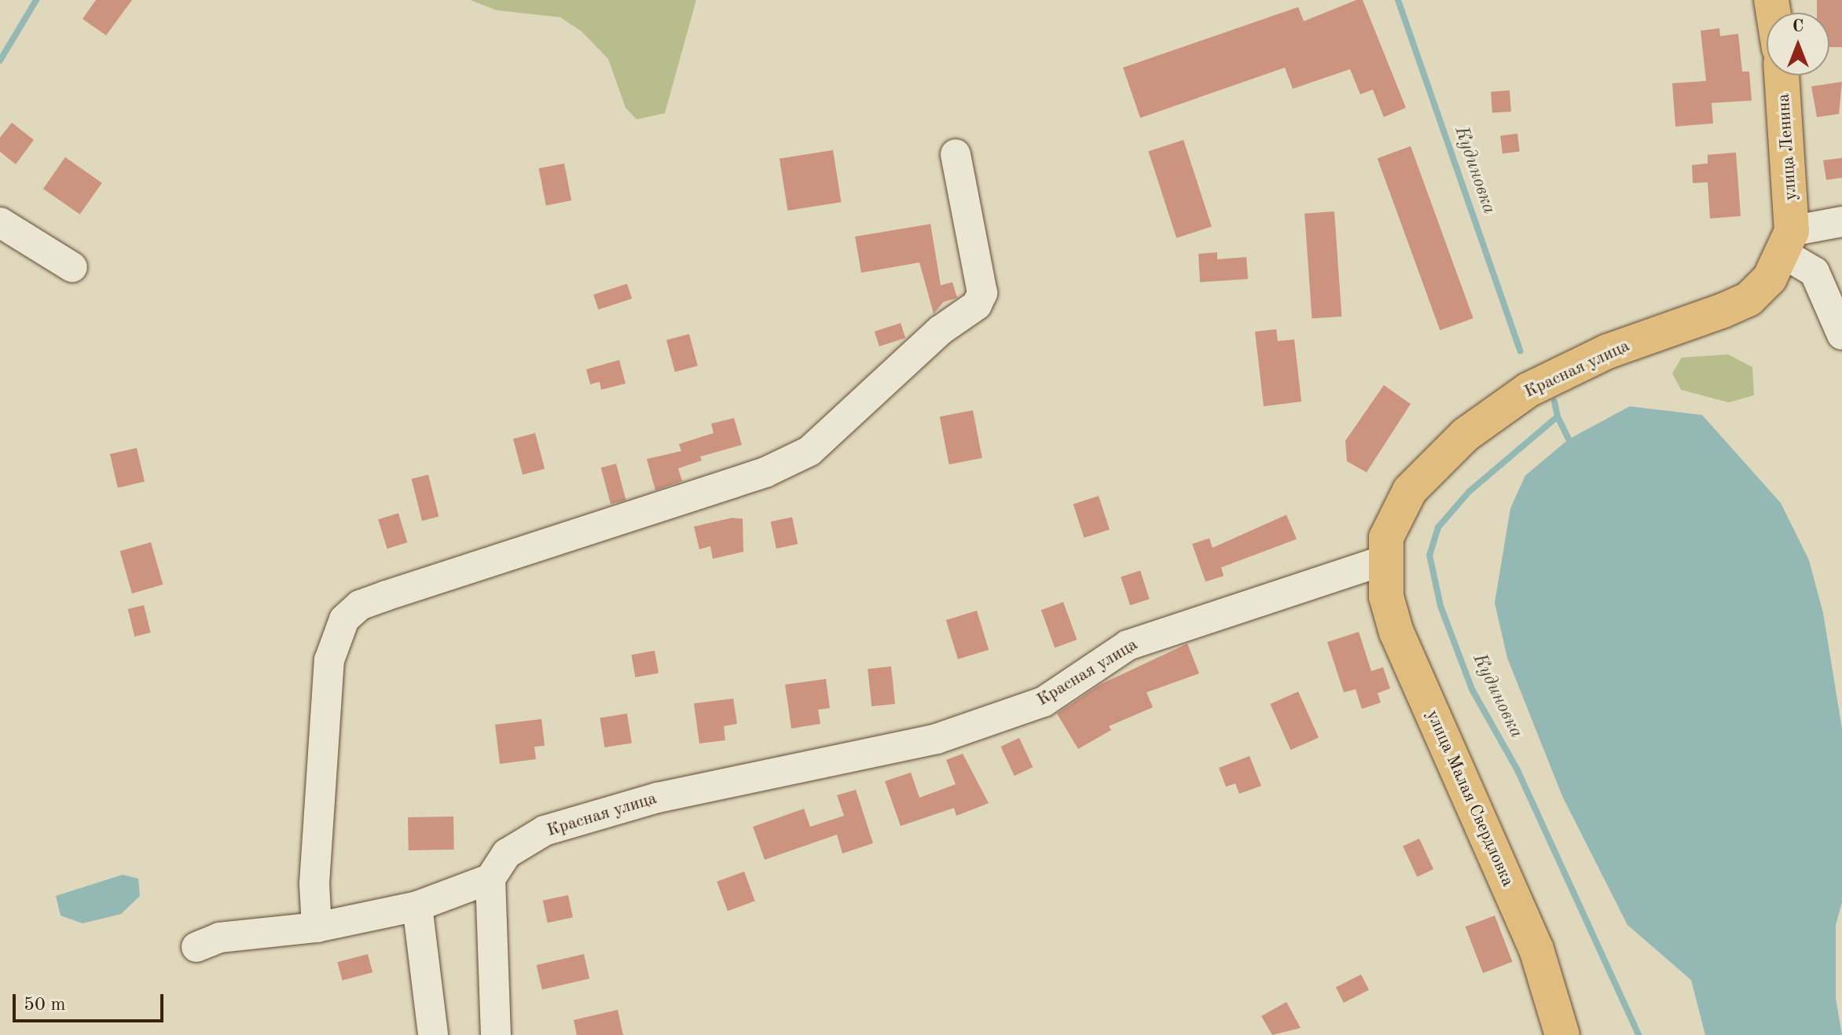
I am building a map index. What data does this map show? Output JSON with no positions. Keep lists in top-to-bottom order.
{
  "streets": {
    "main road": ["улица Ленина", "Красная улица", "улица Малая Свердловка"]
  },
  "crossings": [
    ["улица Ленина", "Красная улица"],
    ["Красная улица", "улица Малая Свердловка"]
  ],
  "water": ["Кудиновка"],
  "scale_bar": "50 m",
  "north": "top"
}
